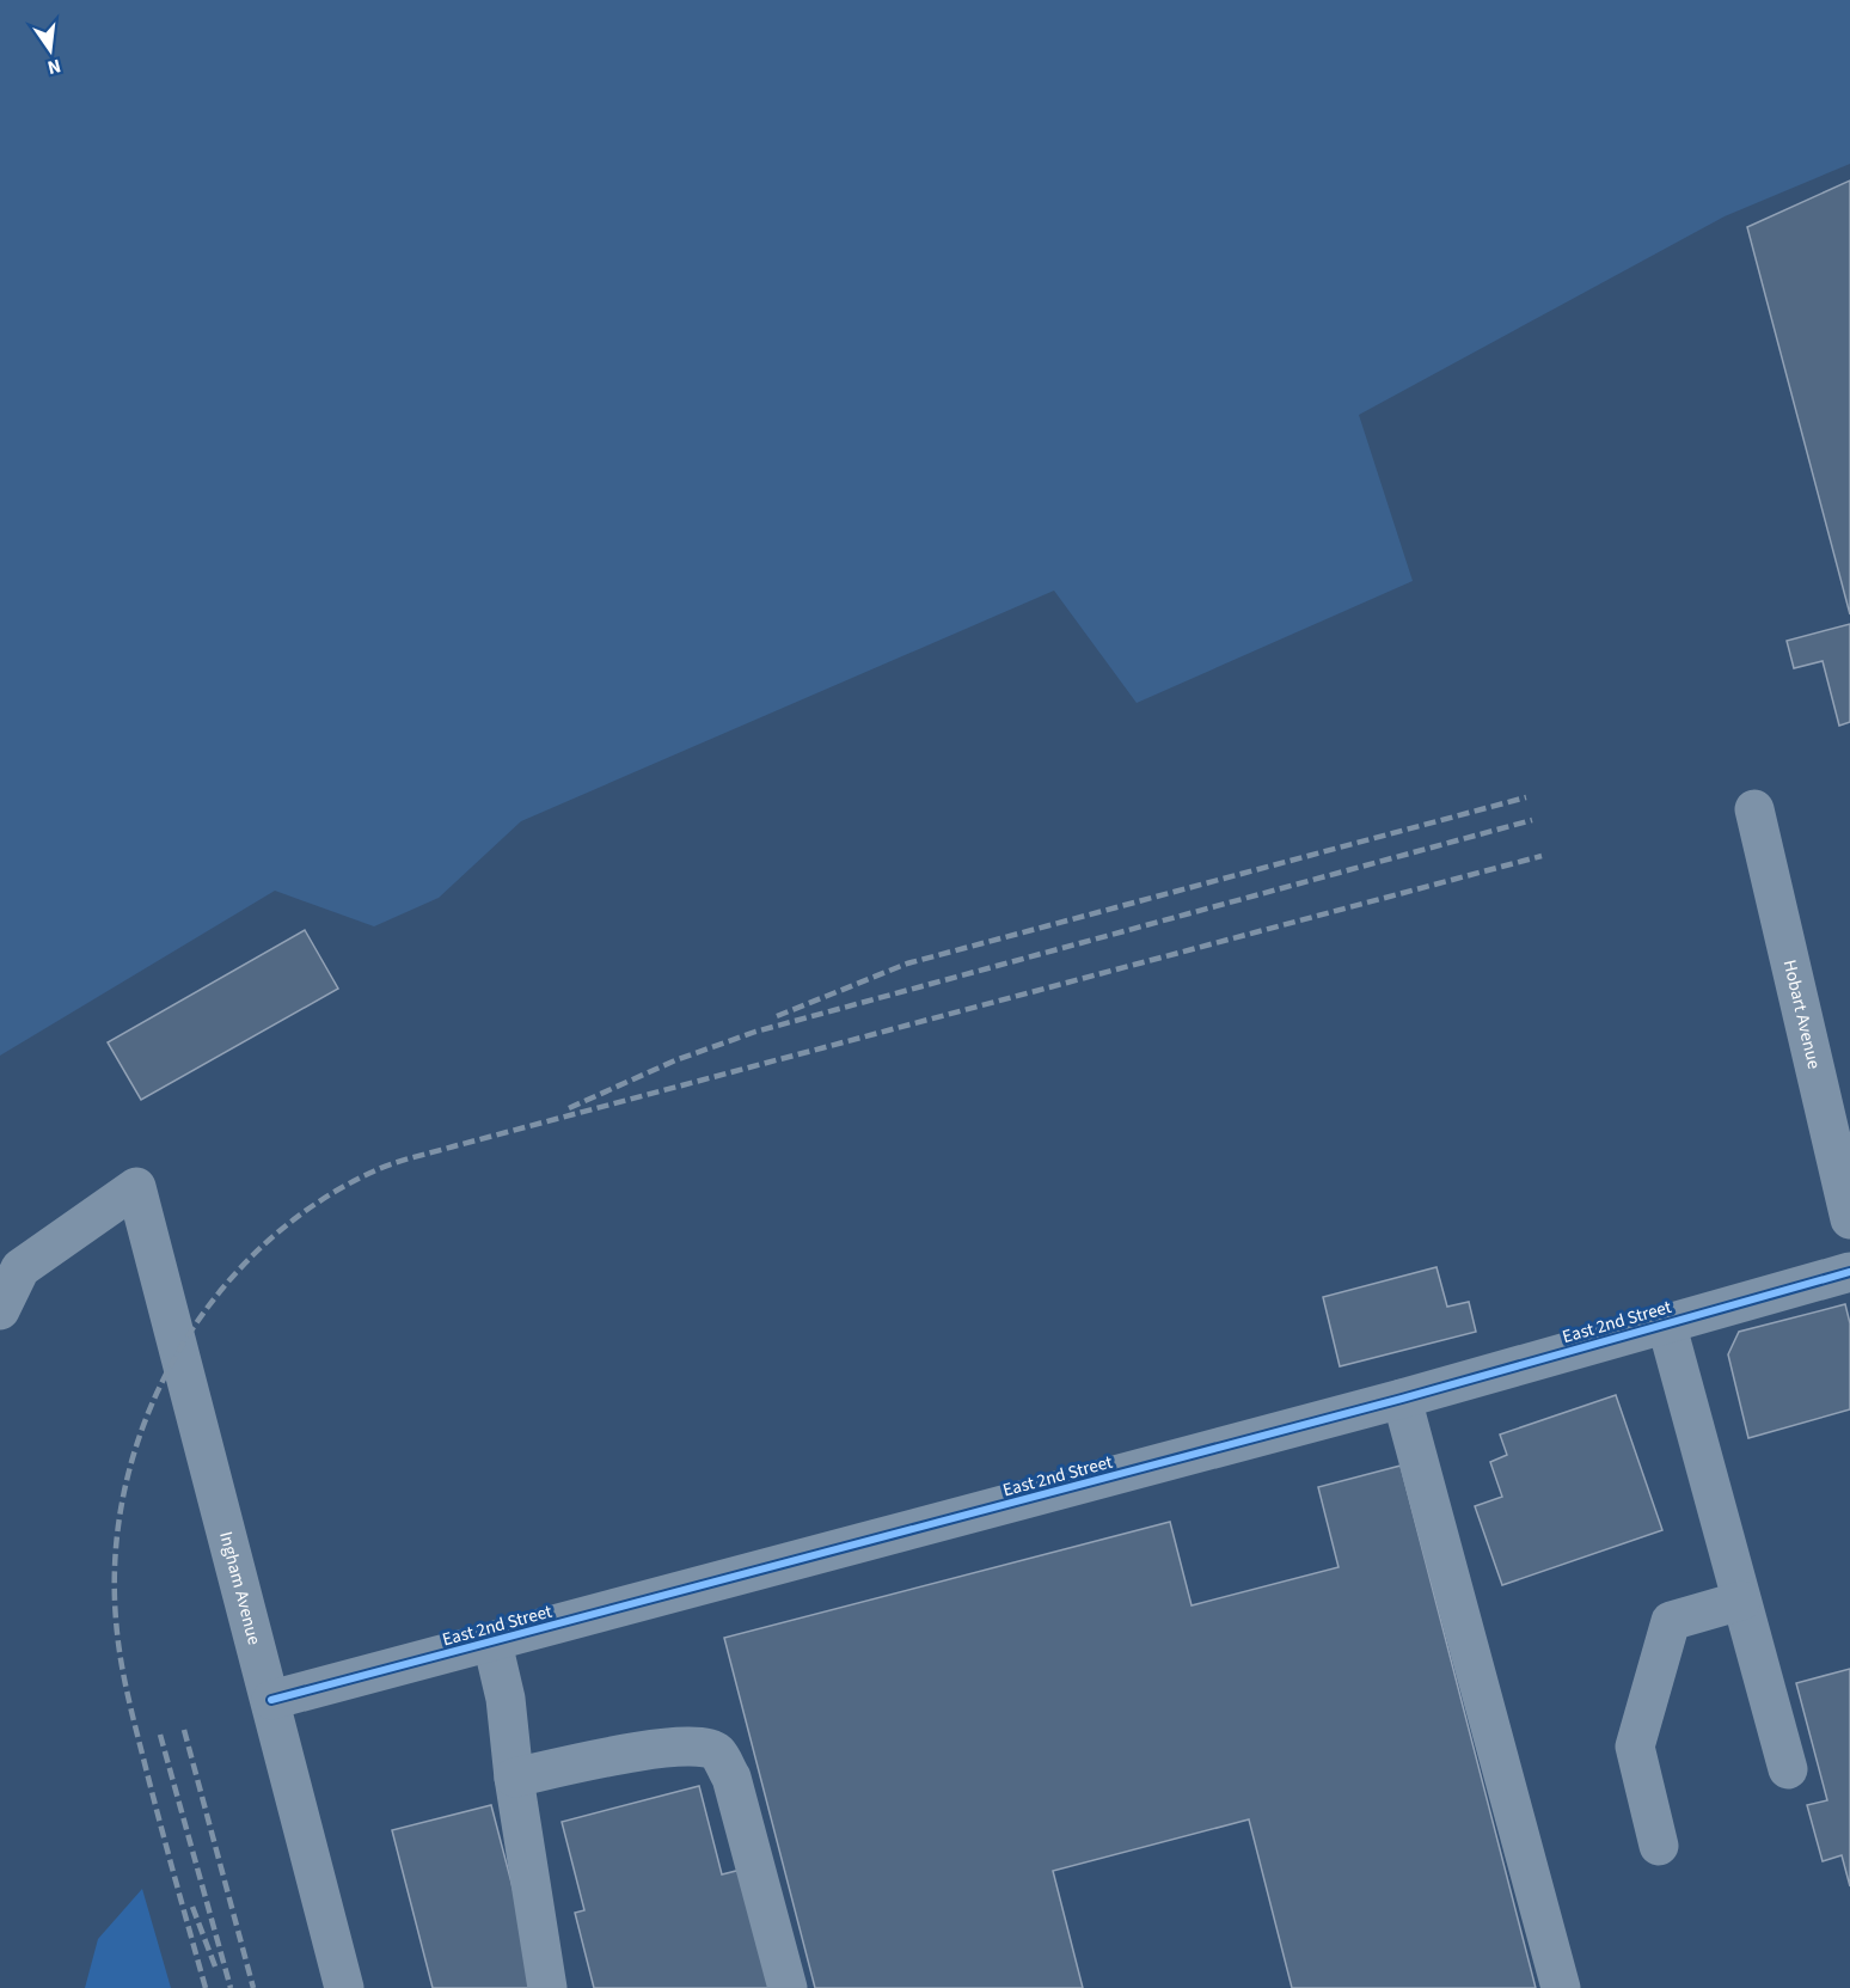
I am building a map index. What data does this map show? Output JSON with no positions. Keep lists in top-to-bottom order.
{
  "streets": {
    "street": ["Hobart Avenue", "East 2nd Street", "Ingham Avenue"]
  },
  "crossings": [
    ["East 2nd Street", "Ingham Avenue"]
  ],
  "north": "bottom"
}
